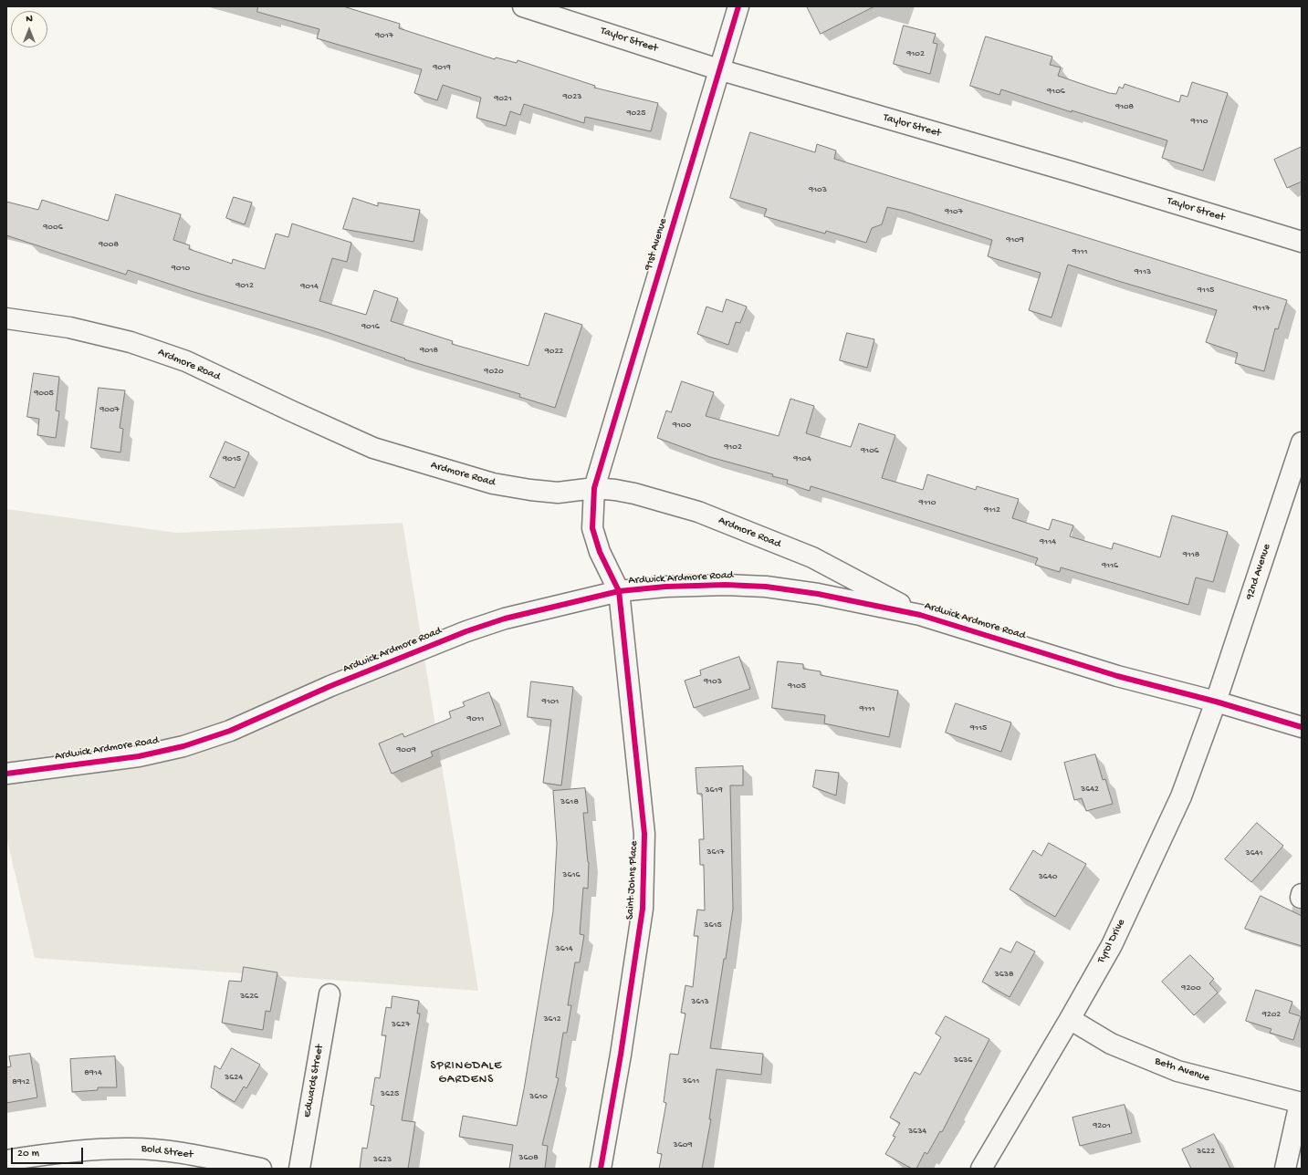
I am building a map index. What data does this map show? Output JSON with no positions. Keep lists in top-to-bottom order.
{
  "streets": {
    "street": [
      "Taylor Street",
      "91st Avenue",
      "Ardmore Road",
      "92nd Avenue",
      "Ardwick Ardmore Road",
      "Saint Johns Place",
      "Tyrol Drive",
      "Beth Avenue",
      "Edwards Street",
      "Bold Street"
    ]
  },
  "crossings": [
    ["Taylor Street", "91st Avenue"],
    ["91st Avenue", "Ardmore Road"],
    ["91st Avenue", "Ardwick Ardmore Road"],
    ["91st Avenue", "Saint Johns Place"],
    ["Ardmore Road", "Ardwick Ardmore Road"],
    ["92nd Avenue", "Ardwick Ardmore Road"],
    ["92nd Avenue", "Tyrol Drive"],
    ["Ardwick Ardmore Road", "Saint Johns Place"],
    ["Ardwick Ardmore Road", "Tyrol Drive"],
    ["Tyrol Drive", "Beth Avenue"]
  ],
  "districts": ["SPRINGDALE GARDENS"],
  "house_numbers": [
    "9017",
    "9102",
    "9019",
    "9106",
    "9023",
    "9021",
    "9108",
    "9025",
    "9110",
    "9103",
    "9107",
    "9006",
    "9109",
    "9008",
    "9111",
    "9010",
    "9113",
    "9012",
    "9014",
    "9115",
    "9117",
    "9016",
    "9018",
    "9022",
    "9020",
    "9005",
    "9007",
    "9100",
    "9102",
    "9106",
    "9015",
    "9104",
    "9110",
    "9112",
    "9114",
    "9118",
    "9116",
    "9103",
    "9105",
    "9101",
    "9111",
    "9011",
    "9115",
    "9009",
    "3642",
    "3619",
    "3618",
    "3617",
    "3641",
    "3616",
    "3640",
    "3615",
    "3614",
    "3638",
    "9200",
    "3626",
    "3613",
    "9202",
    "3612",
    "3627",
    "3636",
    "8914",
    "3624",
    "3611",
    "8912",
    "3625",
    "3610",
    "9201",
    "3634",
    "3609",
    "3622",
    "3608",
    "3623"
  ],
  "scale_bar": "20 m",
  "north": "top"
}
